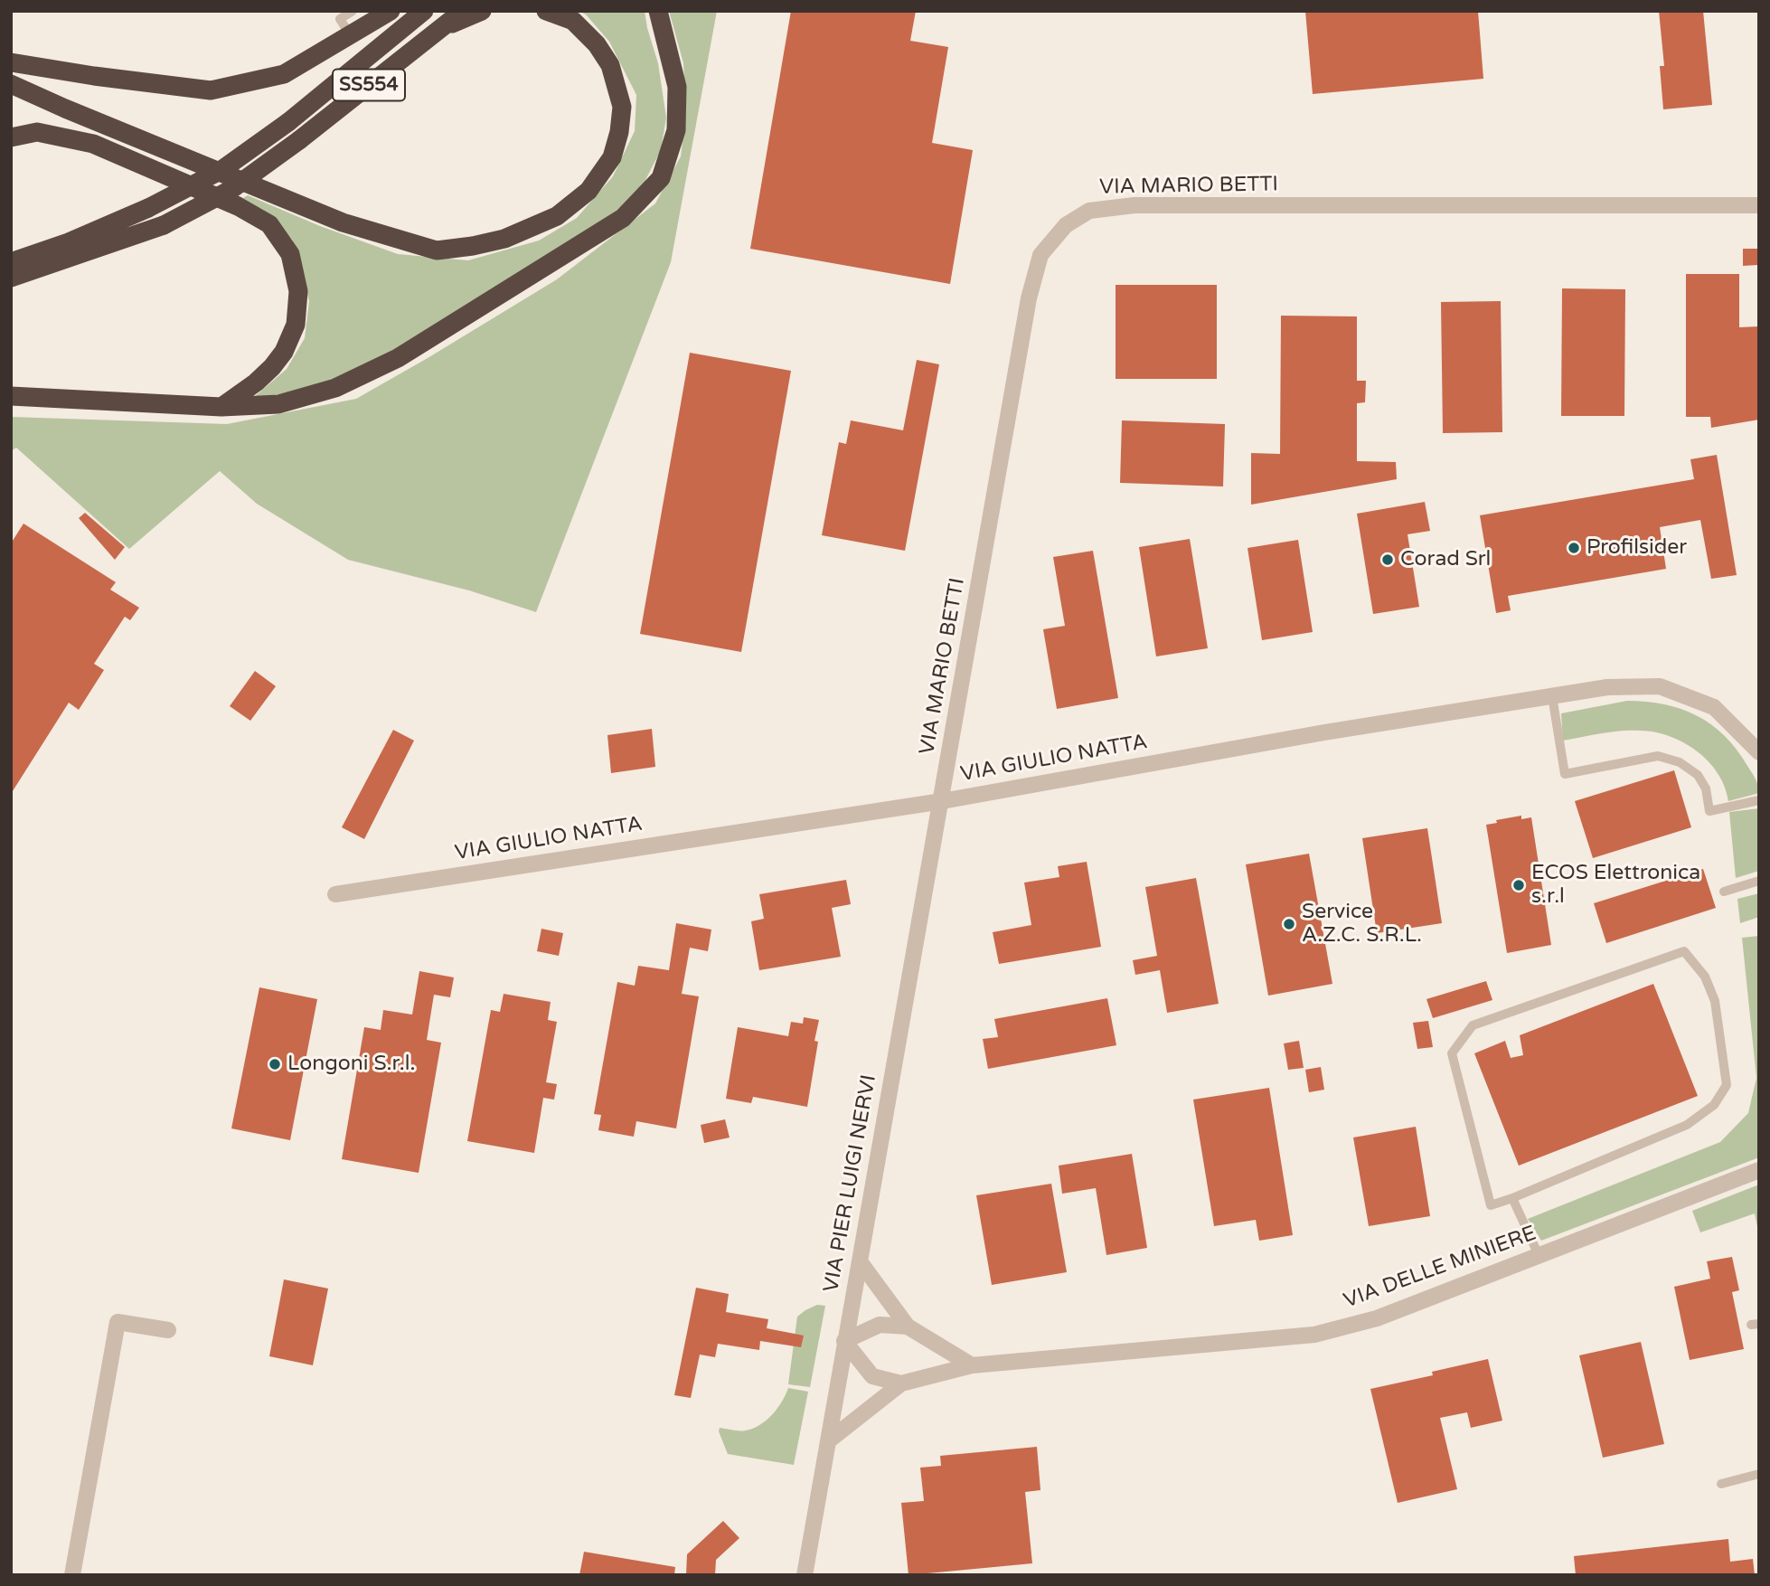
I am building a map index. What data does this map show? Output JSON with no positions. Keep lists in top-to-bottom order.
{
  "streets": {
    "highway": ["SS554"],
    "street": [
      "VIA MARIO BETTI",
      "VIA GIULIO NATTA",
      "VIA PIER LUIGI NERVI",
      "VIA DELLE MINIERE"
    ]
  },
  "crossings": [
    ["VIA MARIO BETTI", "VIA GIULIO NATTA"],
    ["VIA MARIO BETTI", "VIA PIER LUIGI NERVI"],
    ["VIA GIULIO NATTA", "VIA PIER LUIGI NERVI"],
    ["VIA PIER LUIGI NERVI", "VIA DELLE MINIERE"]
  ],
  "places": [
    "Profilsider",
    "Corad Srl",
    "ECOS Elettronica s.r.l",
    "Service A.Z.C. S.R.L.",
    "Longoni S.r.l."
  ]
}
